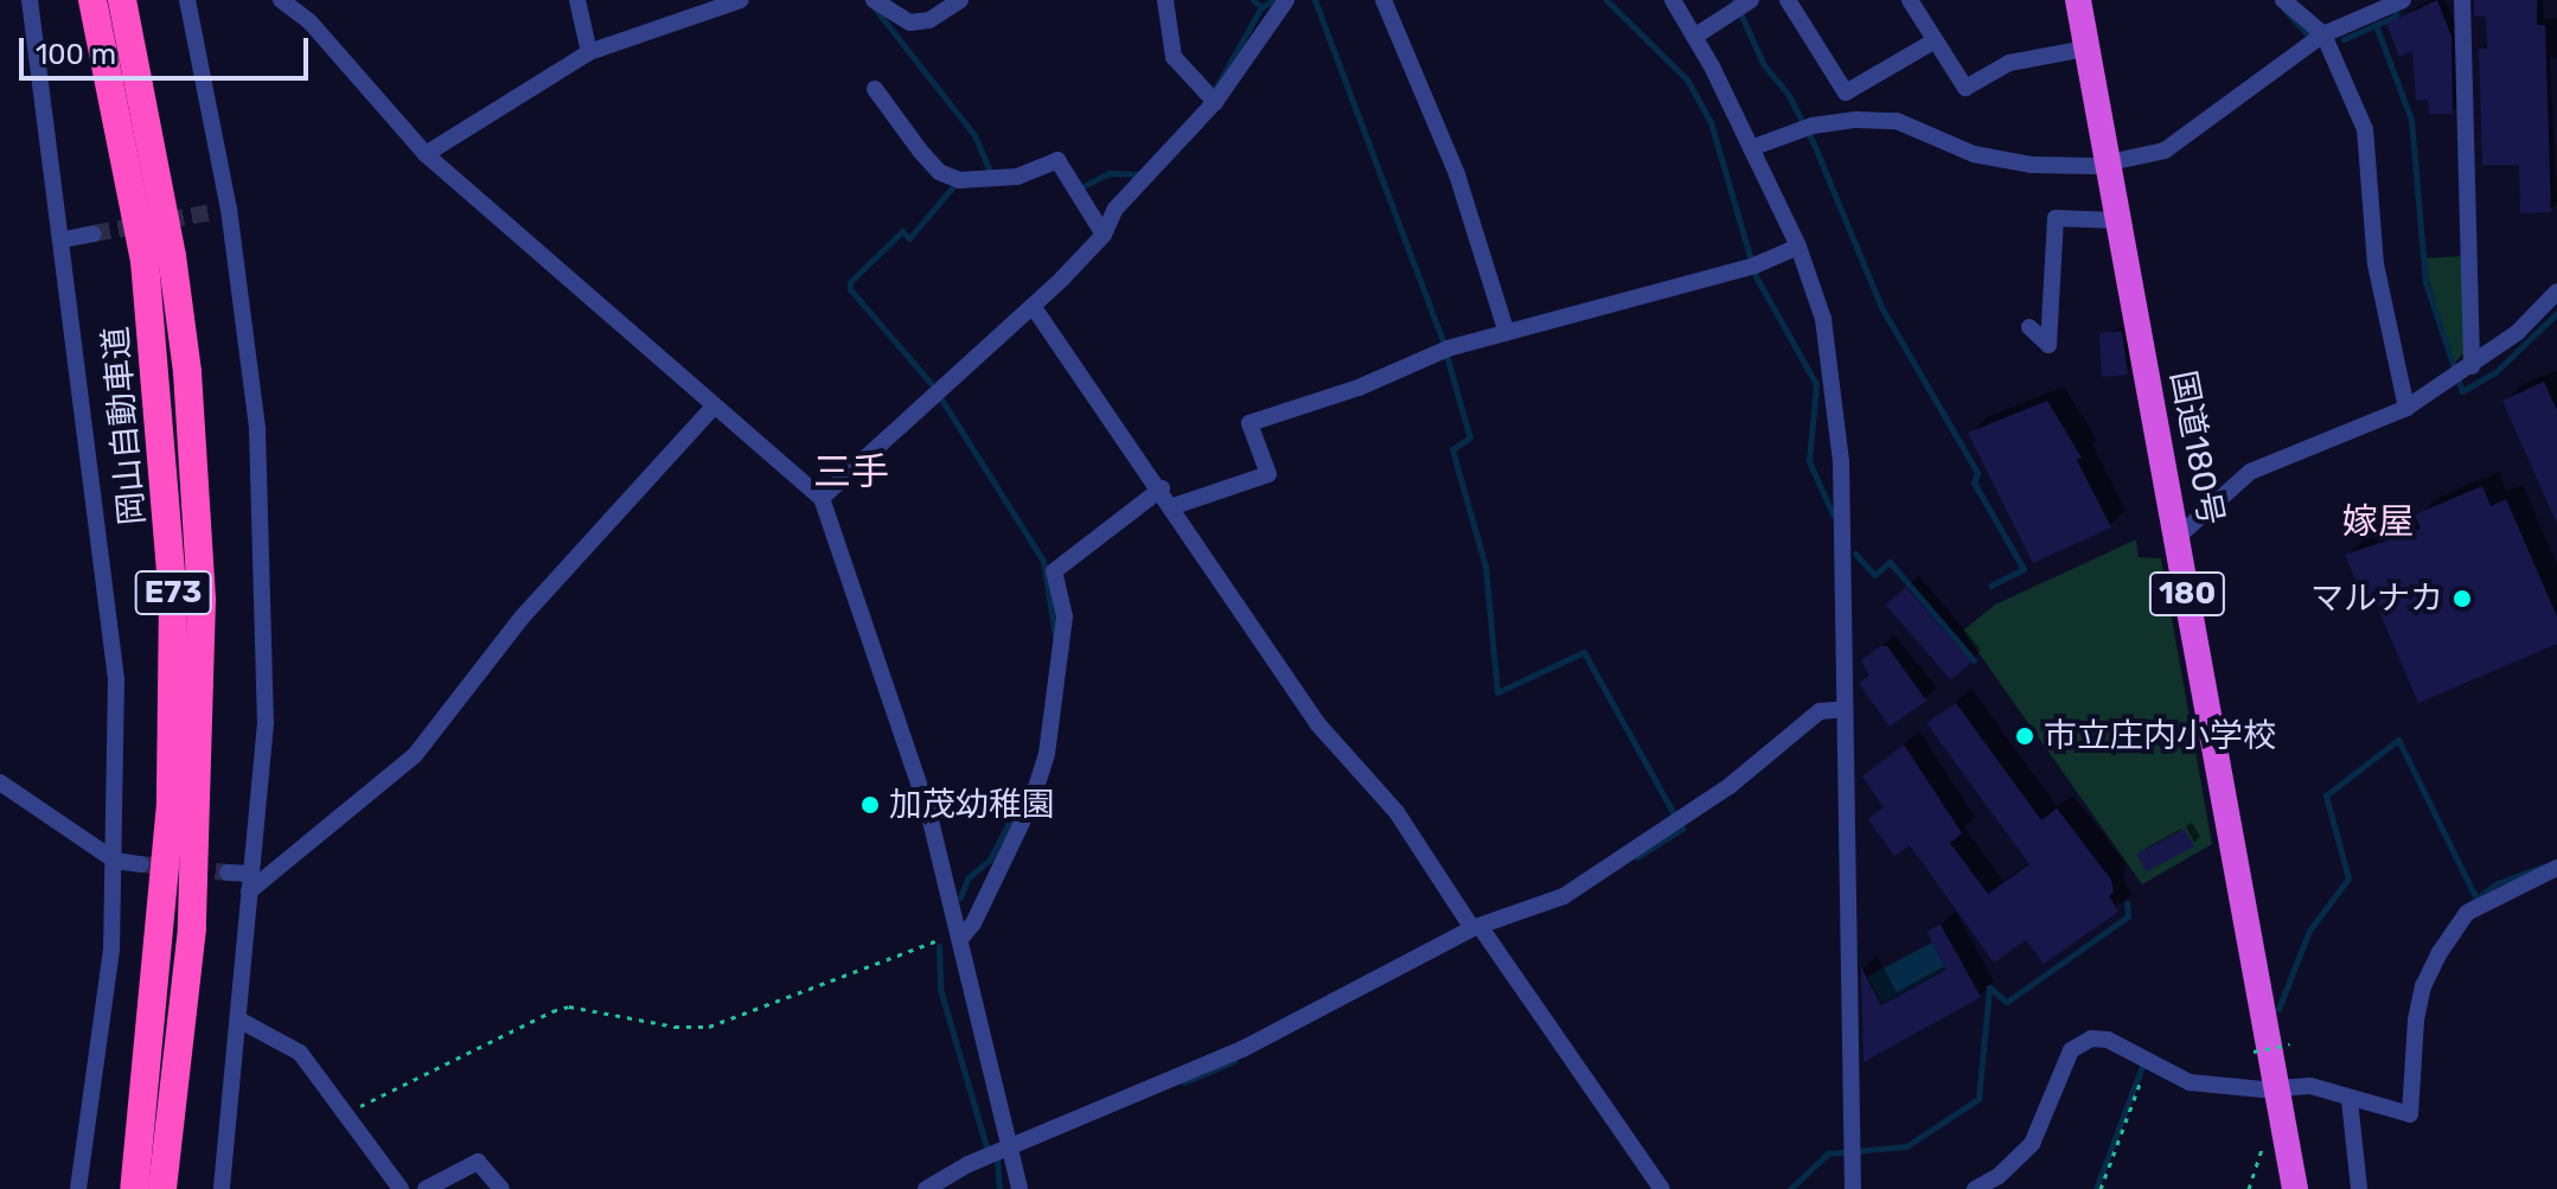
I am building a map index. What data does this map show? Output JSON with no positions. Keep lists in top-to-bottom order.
{
  "streets": {
    "highway": [
      "岡山自動車道",
      "国道180号",
      "E73",
      "180"
    ]
  },
  "districts": ["三手", "嫁屋"],
  "places": ["マルナカ", "市立庄内小学校", "加茂幼稚園"],
  "scale_bar": "100 m"
}
